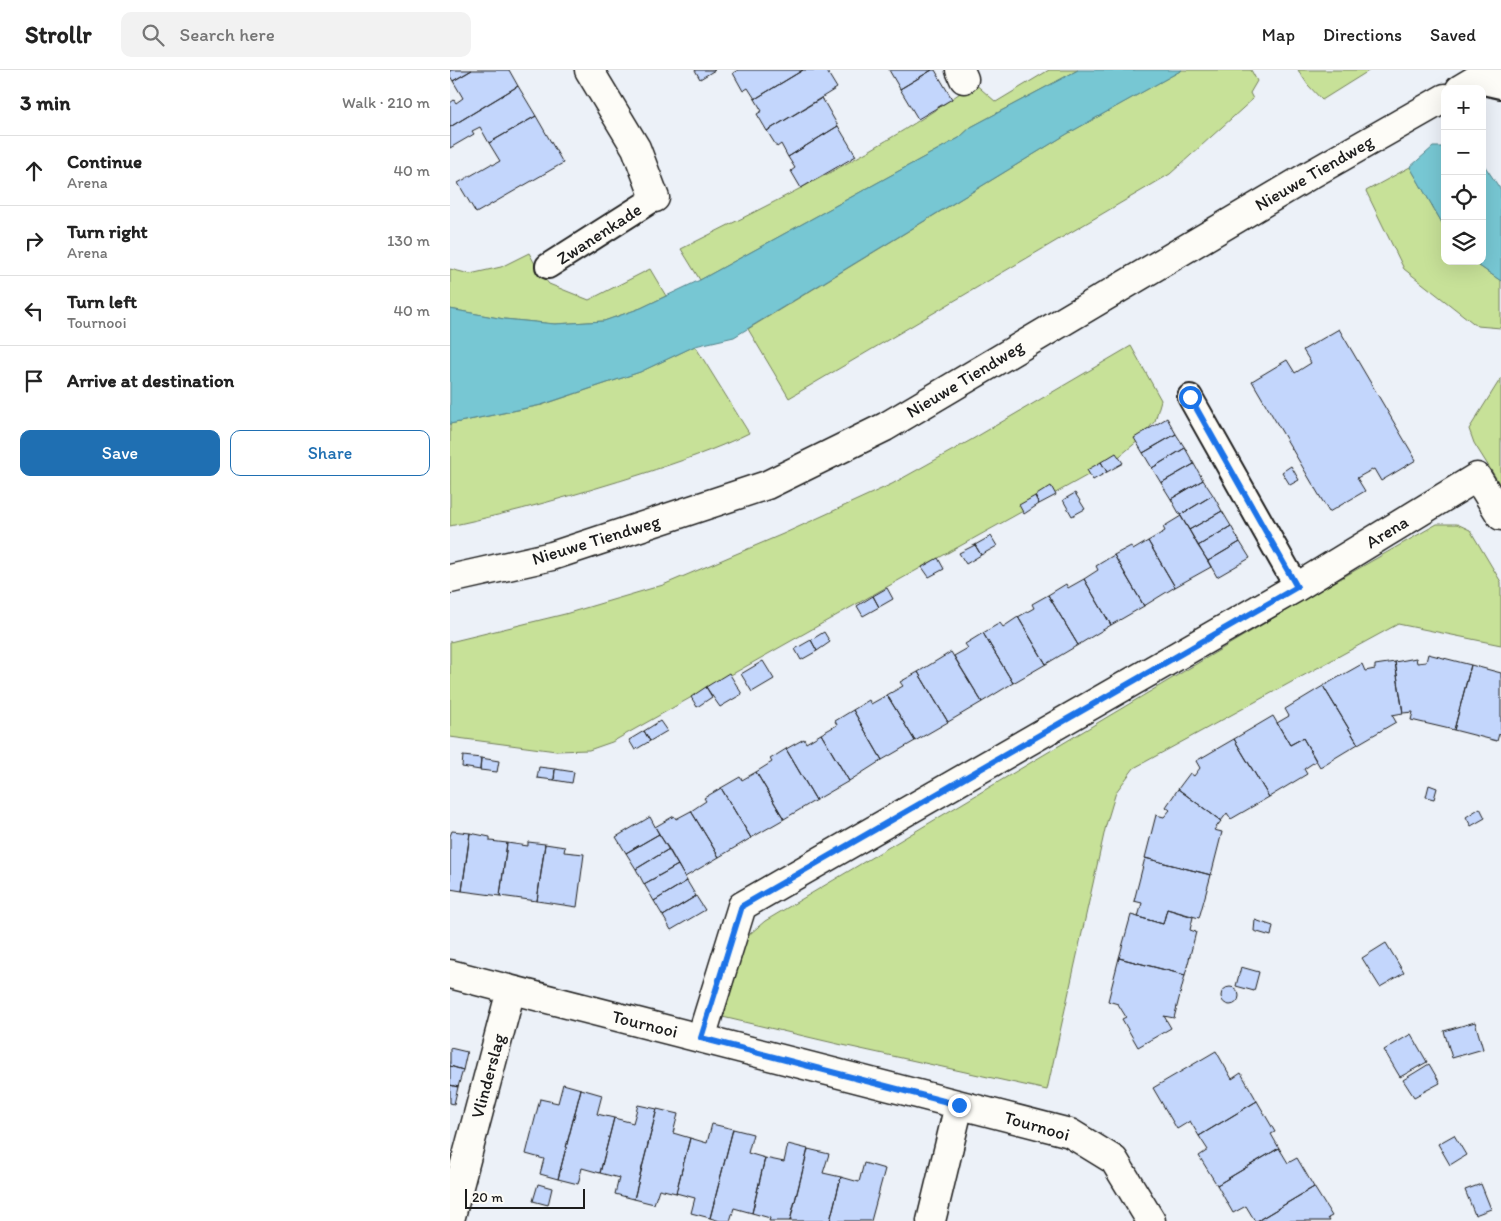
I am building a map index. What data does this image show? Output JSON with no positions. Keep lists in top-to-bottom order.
{
  "streets": {
    "street": [
      "Nieuwe Tiendweg",
      "Zwanenkade",
      "Arena",
      "Tournooi",
      "Vlinderslag"
    ]
  },
  "crossings": [
    ["Arena", "Tournooi"],
    ["Tournooi", "Vlinderslag"]
  ],
  "scale_bar": "20 m",
  "page": {
    "header": "Strollr",
    "search": "Search here",
    "nav": ["Map", "Directions", "Saved"],
    "heading": ["3 min", "Walk · 210 m"],
    "map_buttons": ["+", "−"],
    "list": [
      ["Continue", "Arena", "40 m"],
      ["Turn right", "Arena", "130 m"],
      ["Turn left", "Tournooi", "40 m"],
      "Arrive at destination"
    ],
    "buttons": ["Save", "Share"],
    "scale": "20 m"
  }
}
